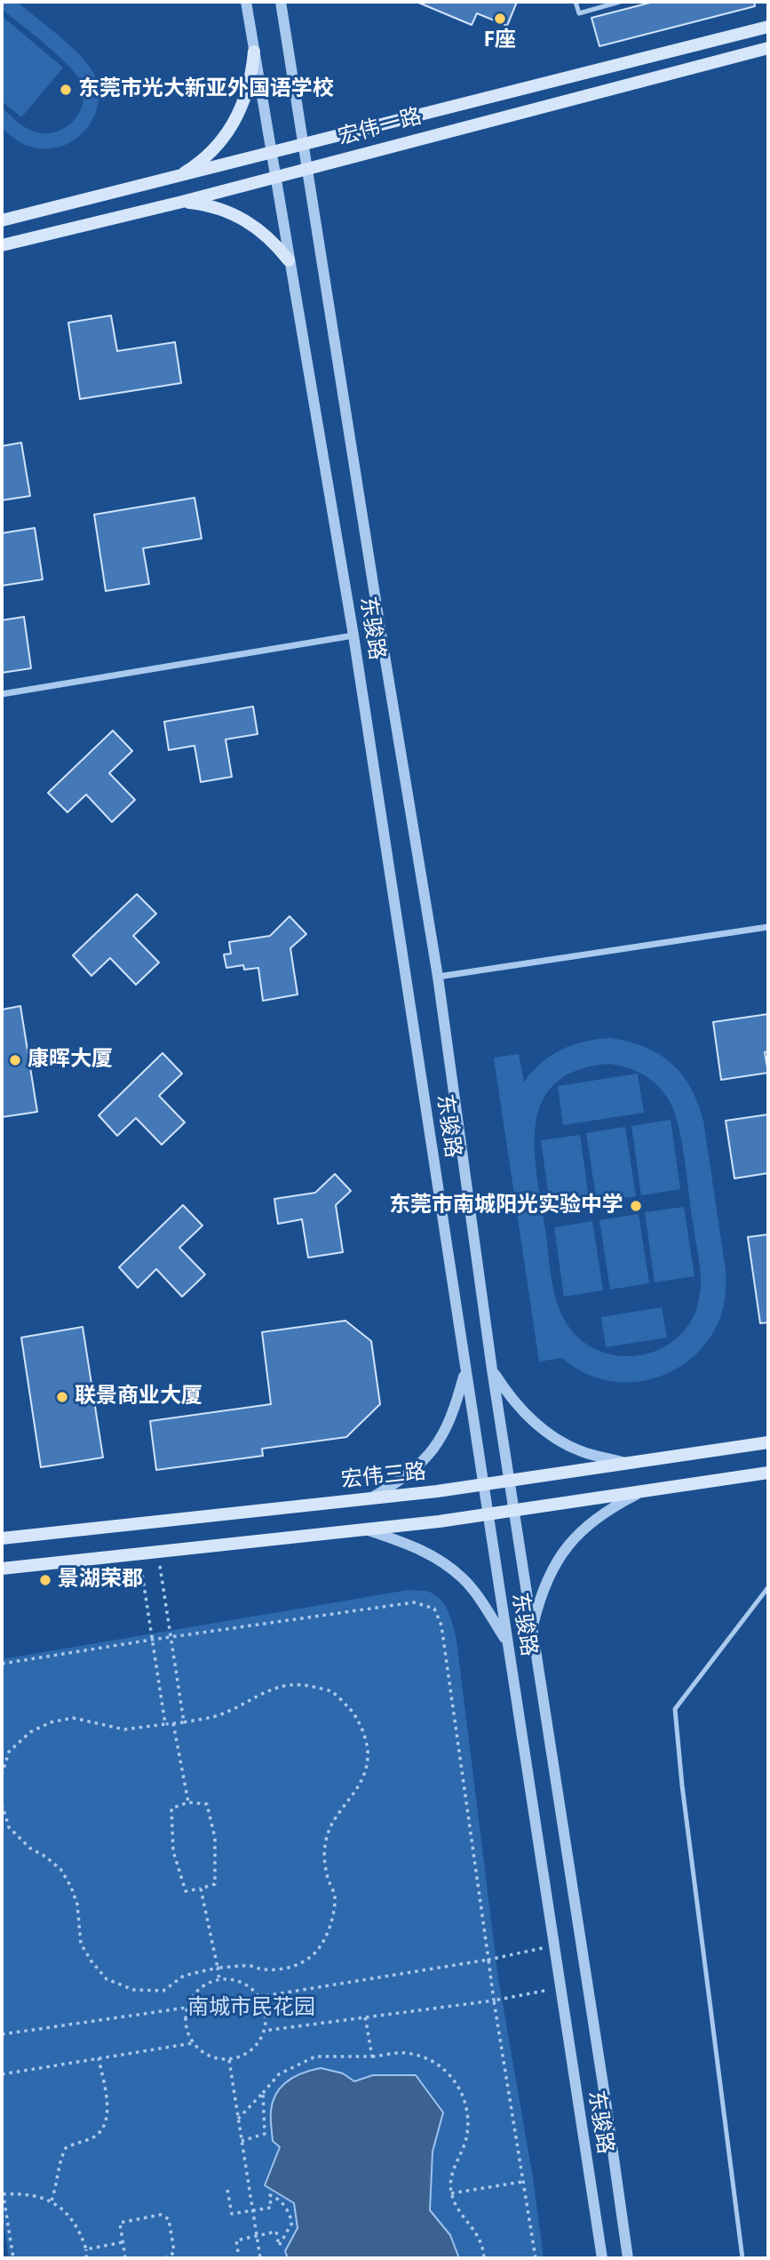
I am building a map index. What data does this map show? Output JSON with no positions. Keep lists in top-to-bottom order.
{
  "streets": {
    "main road": ["宏伟一路", "宏伟三路"],
    "street": ["东骏路"]
  },
  "crossings": [
    ["宏伟一路", "东骏路"],
    ["东骏路", "宏伟三路"]
  ],
  "parks": ["南城市民花园"],
  "places": [
    "F座",
    "东莞市光大新亚外国语学校",
    "康晖大厦",
    "东莞市南城阳光实验中学",
    "联景商业大厦",
    "景湖荣郡"
  ]
}
